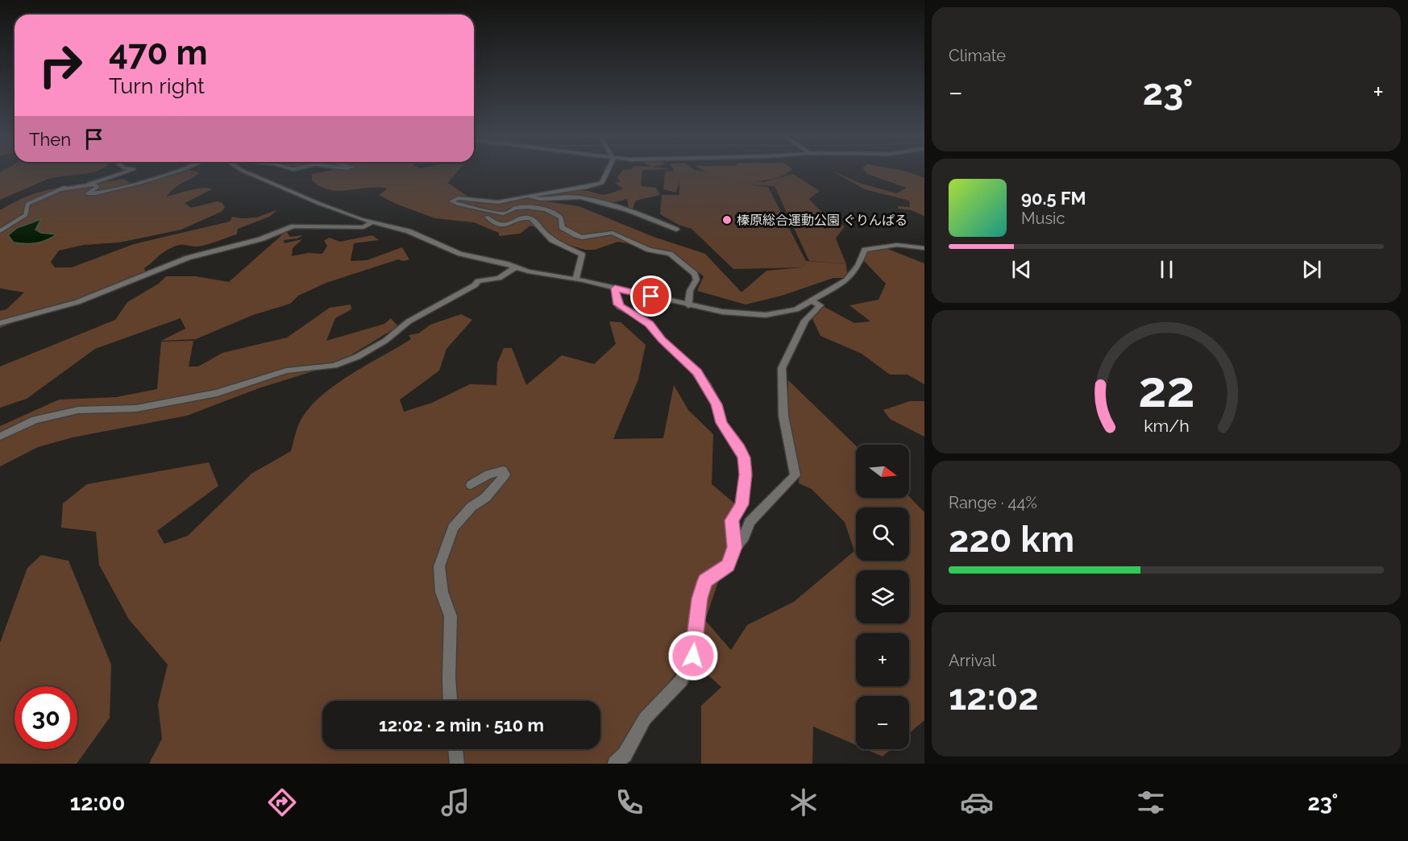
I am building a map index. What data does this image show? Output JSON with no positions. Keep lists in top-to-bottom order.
{
  "places": ["榛原総合運動公園 ぐりんぱる"],
  "north": "right",
  "page": {
    "tile": [
      "Climate",
      ["Range · 44%", "220 km"],
      ["Arrival", "12:02"]
    ],
    "turn": ["470 m", "Turn right"],
    "heat": ["−", "23°", "+"],
    "then": "Then",
    "song": ["90.5 FM", "Music"],
    "map_buttons": ["+", "−"],
    "limit": "30",
    "trip": "12:02 · 2 min · 510 m",
    "tabs": ["12:00", "23°"],
    "gauge": ["22", "km/h"]
  }
}
